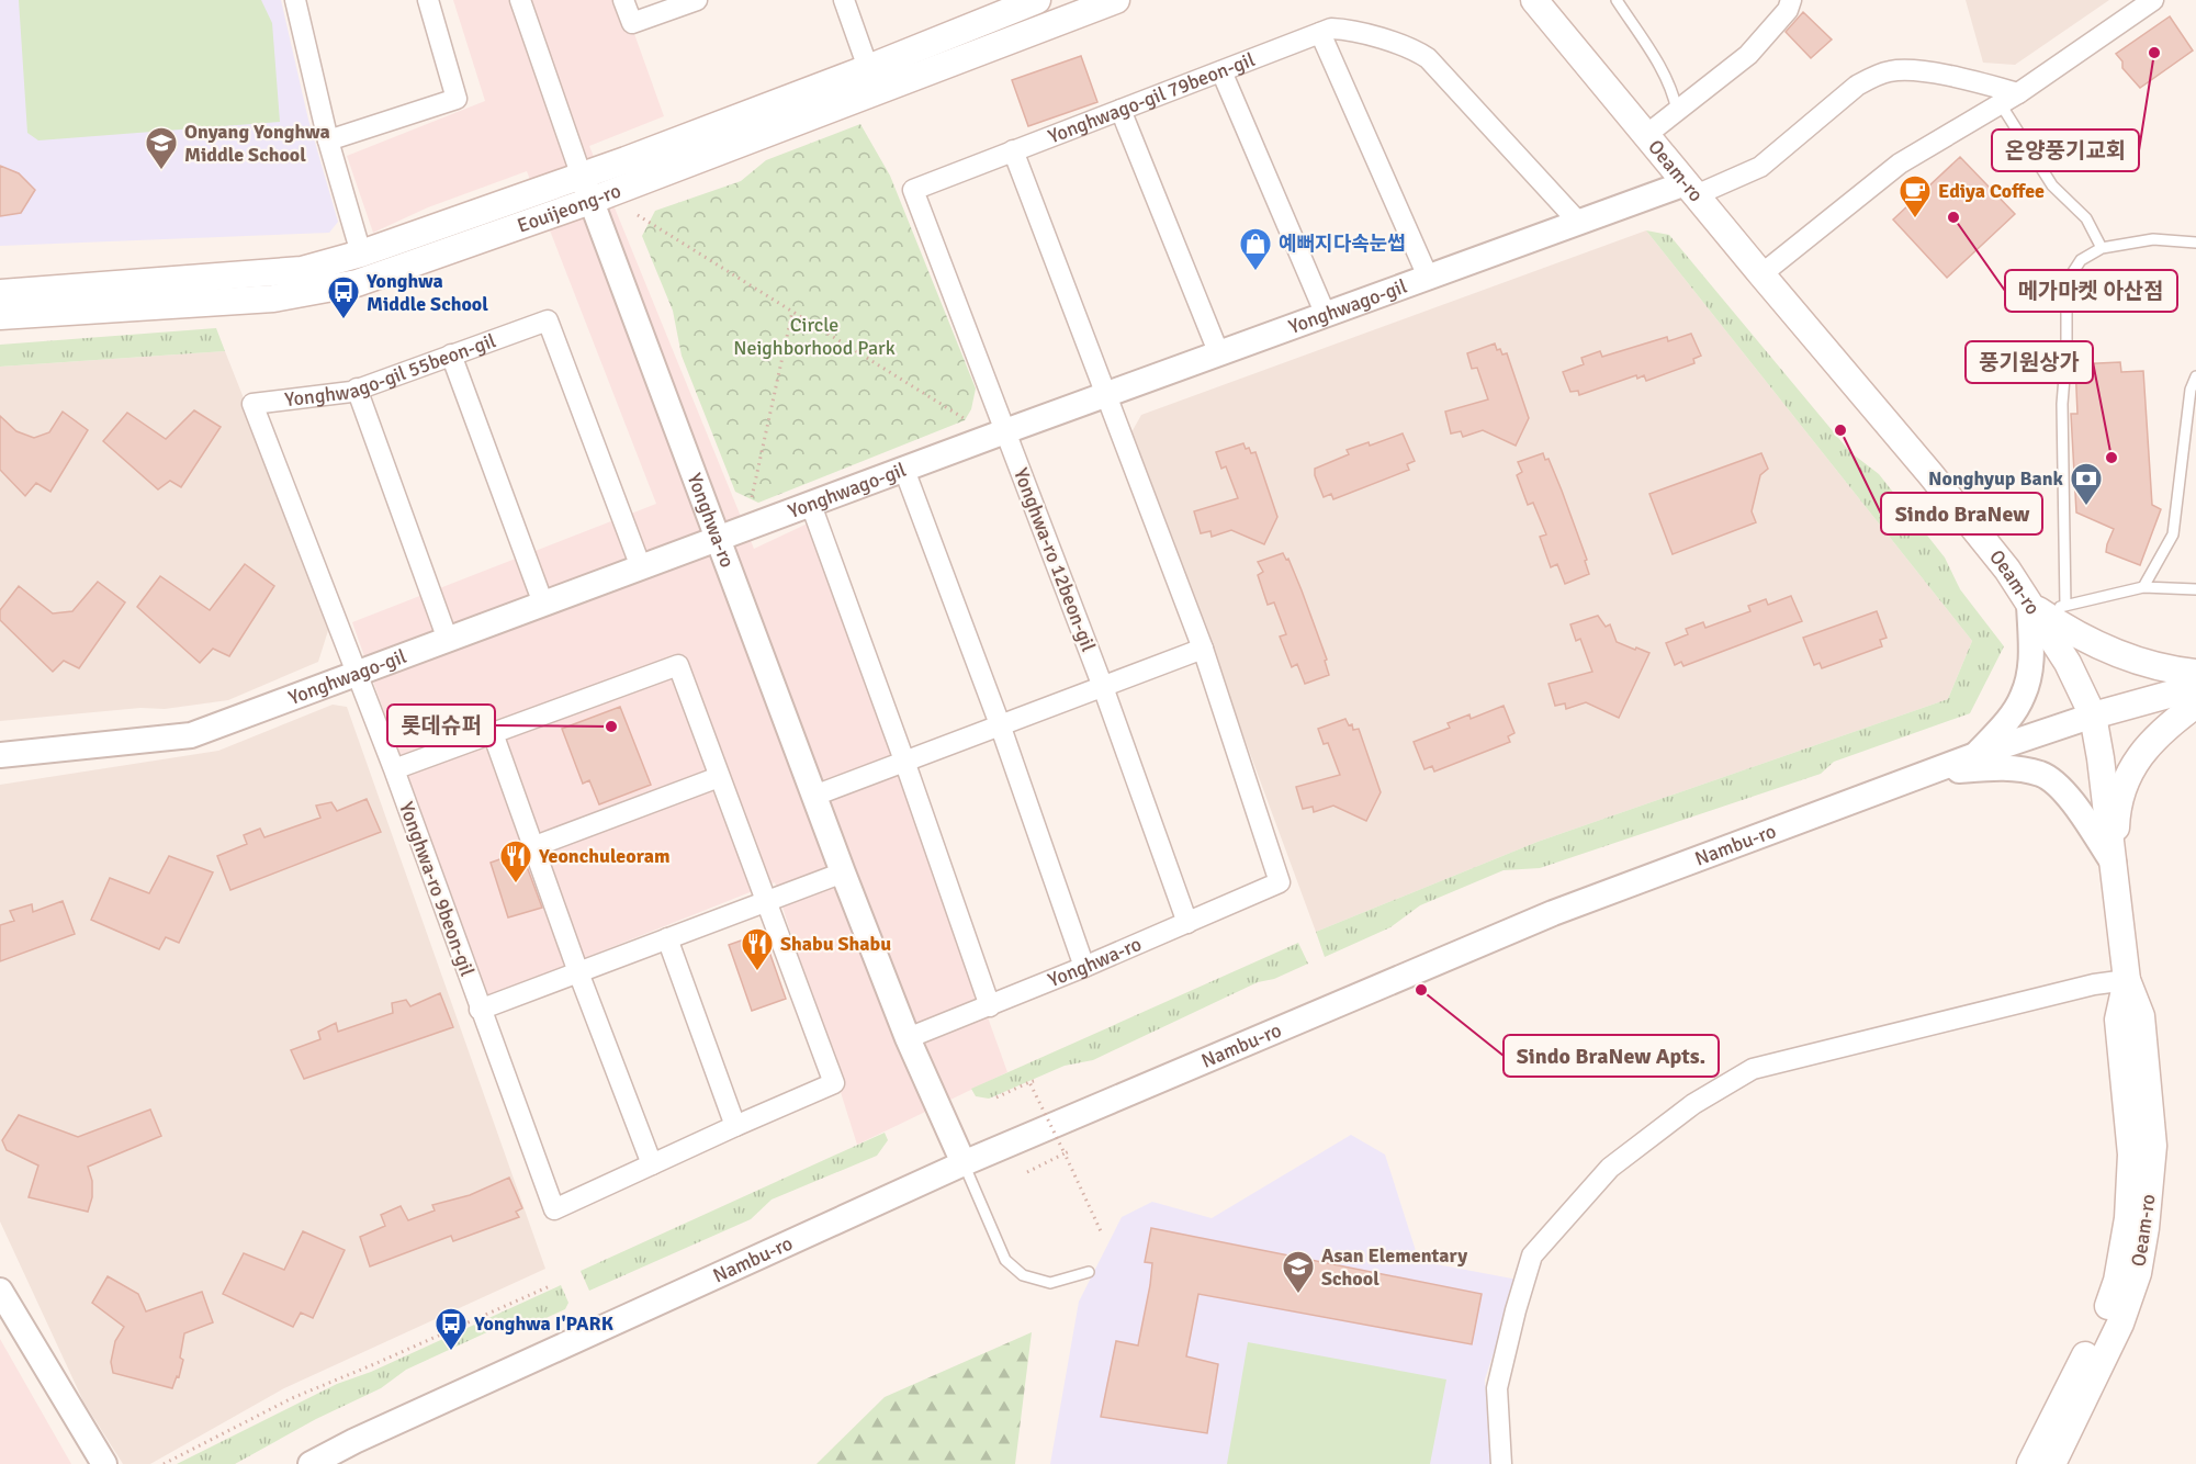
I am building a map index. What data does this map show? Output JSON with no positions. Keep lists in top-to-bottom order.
{
  "streets": {
    "main road": ["Oeam-ro", "Eouijeong-ro", "Nambu-ro"],
    "street": [
      "Yonghwago-gil 79beon-gil",
      "Yonghwago-gil",
      "Yonghwago-gil 55beon-gil",
      "Yonghwa-ro",
      "Yonghwa-ro 12beon-gil",
      "Yonghwa-ro 9beon-gil"
    ]
  },
  "crossings": [
    ["Yonghwago-gil 79beon-gil", "Yonghwago-gil"],
    ["Yonghwago-gil 79beon-gil", "Yonghwa-ro 12beon-gil"],
    ["Oeam-ro", "Yonghwago-gil"],
    ["Oeam-ro", "Nambu-ro"],
    ["Eouijeong-ro", "Yonghwa-ro"],
    ["Yonghwago-gil", "Yonghwago-gil 55beon-gil"],
    ["Yonghwago-gil", "Yonghwa-ro"],
    ["Yonghwago-gil", "Yonghwa-ro 12beon-gil"],
    ["Yonghwago-gil", "Yonghwa-ro 9beon-gil"],
    ["Yonghwago-gil 55beon-gil", "Yonghwa-ro 9beon-gil"],
    ["Yonghwa-ro", "Yonghwa-ro 12beon-gil"],
    ["Yonghwa-ro", "Nambu-ro"]
  ],
  "parks": ["Circle Neighborhood Park"],
  "places": {
    "other": [
      "온양풍기교회",
      "메가마켓 아산점",
      "Sindo BraNew",
      "풍기원상가",
      "롯데슈퍼",
      "Sindo BraNew Apts."
    ],
    "school or university": ["Onyang Yonghwa Middle School", "Asan Elementary School"],
    "cafe": ["Ediya Coffee"],
    "shop": ["예뻐지다속눈썹"],
    "bus stop": ["Yonghwa Middle School", "Yonghwa I'PARK"],
    "bank": ["Nonghyup Bank"],
    "restaurant": ["Yeonchuleoram", "Shabu Shabu"]
  }
}
